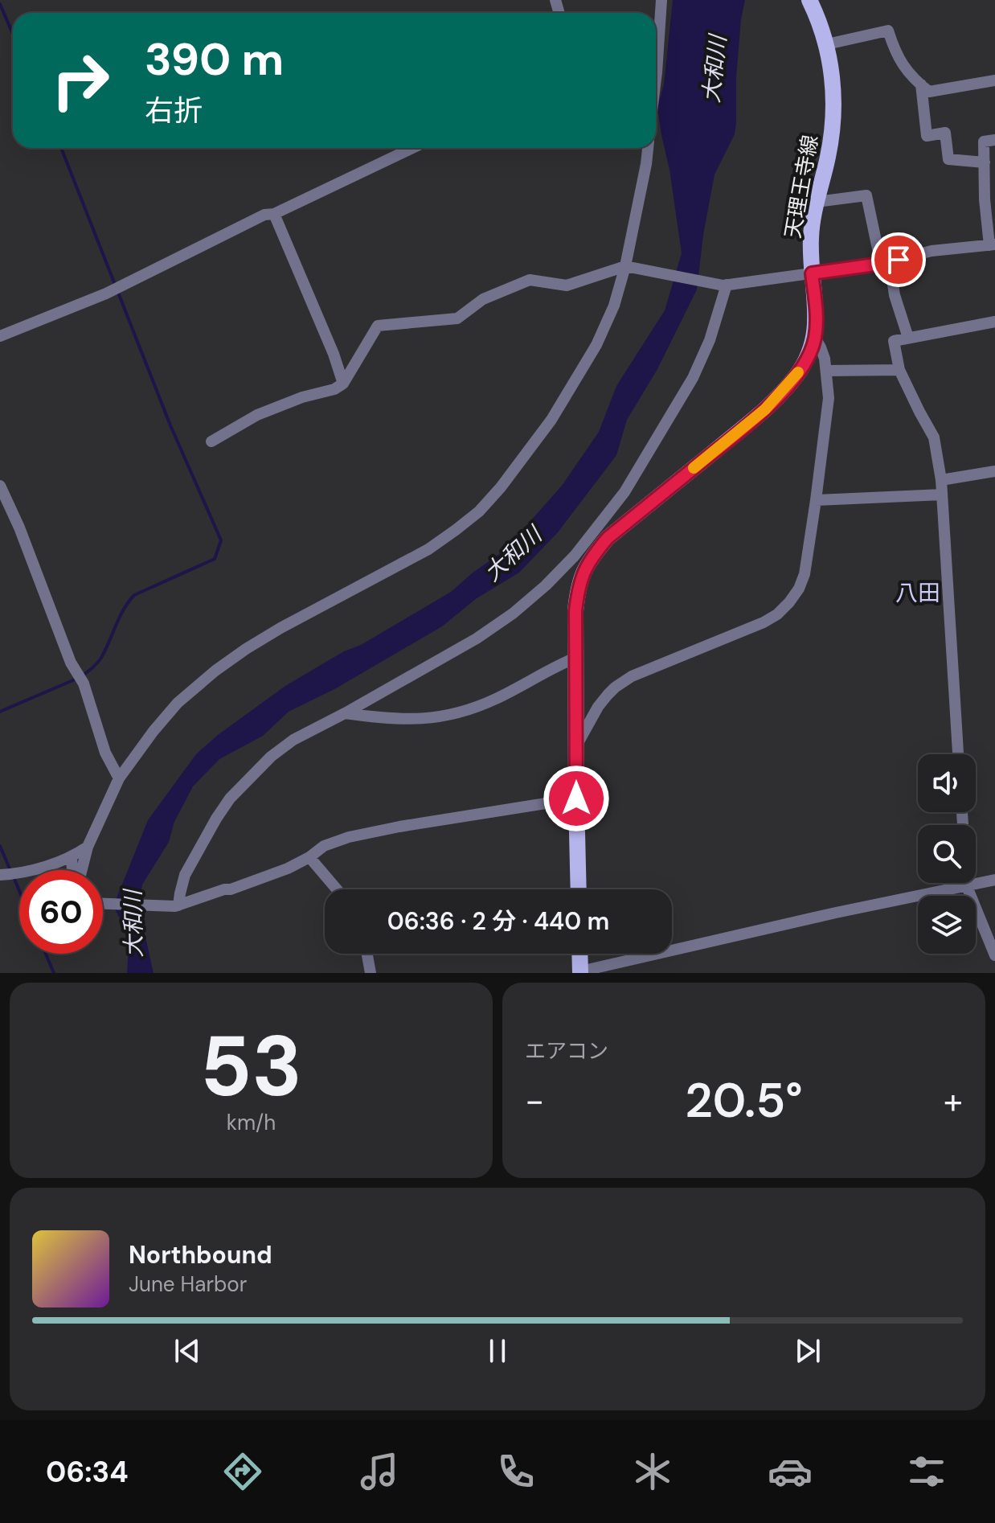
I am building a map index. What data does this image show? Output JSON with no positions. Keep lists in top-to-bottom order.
{
  "streets": {
    "main road": ["天理王寺線"]
  },
  "districts": ["八田"],
  "water": ["大和川"],
  "page": {
    "turn": ["390 m", "右折"],
    "limit": "60",
    "trip": "06:36 · 2 分 · 440 m",
    "tile": [
      ["53", "km/h"],
      "エアコン"
    ],
    "heat": ["−", "20.5°", "+"],
    "song": ["Northbound", "June Harbor"],
    "tabs": "06:34"
  }
}
